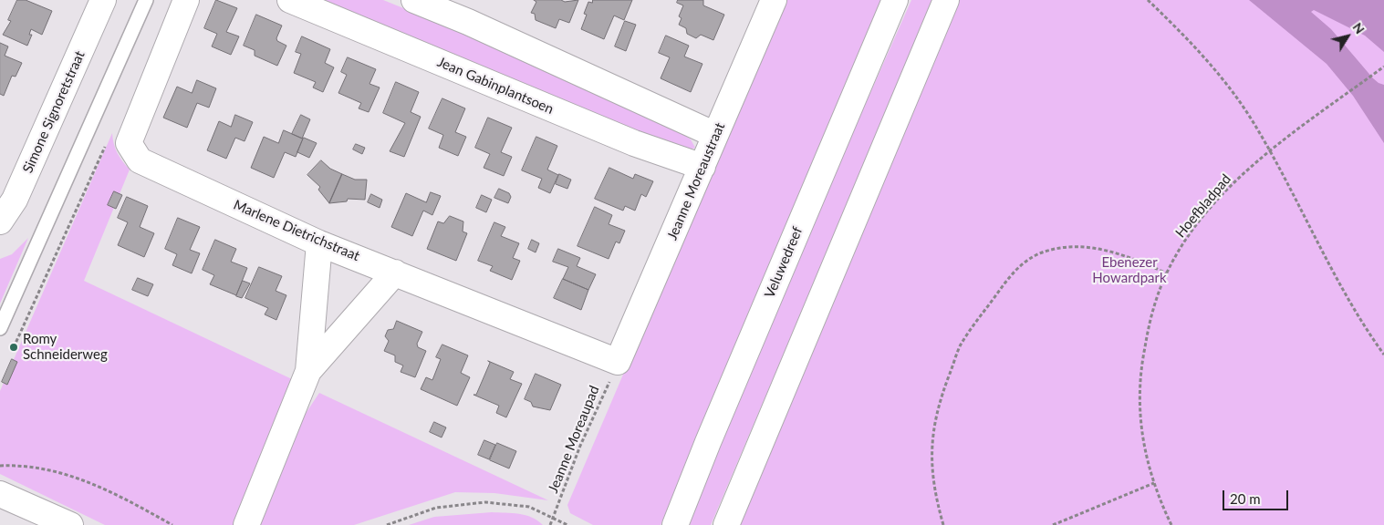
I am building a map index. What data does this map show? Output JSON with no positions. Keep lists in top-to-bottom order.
{
  "streets": {
    "street": [
      "Jean Gabinplantsoen",
      "Simone Signoretstraat",
      "Jeanne Moreaustraat",
      "Marlene Dietrichstraat",
      "Veluwedreef"
    ],
    "path": ["Hoefbladpad", "Jeanne Moreaupad"]
  },
  "crossings": [
    ["Jean Gabinplantsoen", "Jeanne Moreaustraat"],
    ["Jeanne Moreaustraat", "Marlene Dietrichstraat"],
    ["Jeanne Moreaustraat", "Jeanne Moreaupad"],
    ["Marlene Dietrichstraat", "Jeanne Moreaupad"]
  ],
  "parks": ["Ebenezer Howardpark"],
  "places": ["Romy Schneiderweg"],
  "scale_bar": "20 m",
  "north": "top right"
}
